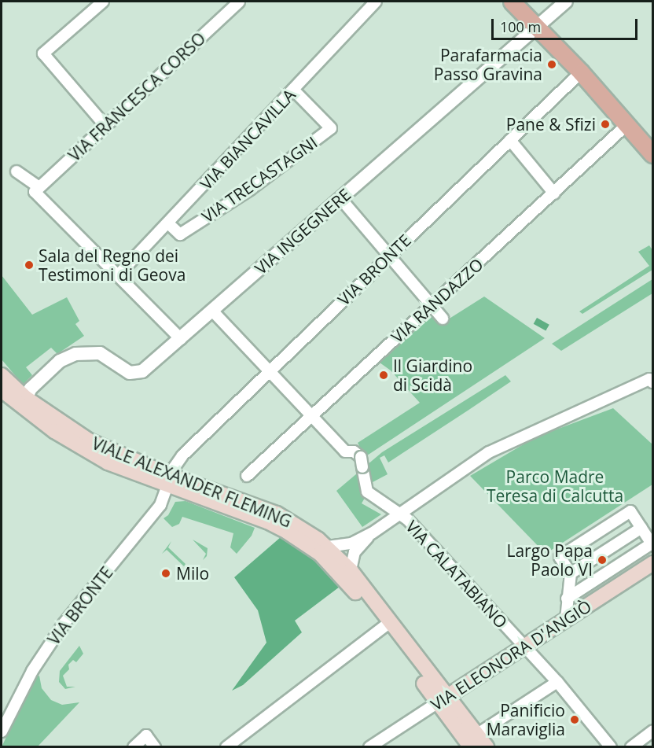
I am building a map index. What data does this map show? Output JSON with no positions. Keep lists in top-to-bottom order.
{
  "streets": {
    "main road": ["VIALE ALEXANDER FLEMING", "VIA ELEONORA D'ANGIÒ"],
    "street": [
      "VIA FRANCESCA CORSO",
      "VIA BIANCAVILLA",
      "VIA TRECASTAGNI",
      "VIA INGEGNERE",
      "VIA BRONTE",
      "VIA RANDAZZO",
      "VIA CALATABIANO"
    ]
  },
  "crossings": [
    ["VIA BIANCAVILLA", "VIA TRECASTAGNI"],
    ["VIA INGEGNERE", "VIALE ALEXANDER FLEMING"],
    ["VIA INGEGNERE", "VIA CALATABIANO"],
    ["VIA BRONTE", "VIALE ALEXANDER FLEMING"],
    ["VIA BRONTE", "VIA CALATABIANO"],
    ["VIA RANDAZZO", "VIA CALATABIANO"],
    ["VIA CALATABIANO", "VIA ELEONORA D'ANGIÒ"]
  ],
  "parks": ["Parco Madre Teresa di Calcutta"],
  "places": [
    "Parafarmacia Passo Gravina",
    "Pane & Sfizi",
    "Sala del Regno dei Testimoni di Geova",
    "Il Giardino di Scidà",
    "Largo Papa Paolo VI",
    "Milo",
    "Panificio Maraviglia"
  ],
  "scale_bar": "100 m"
}
